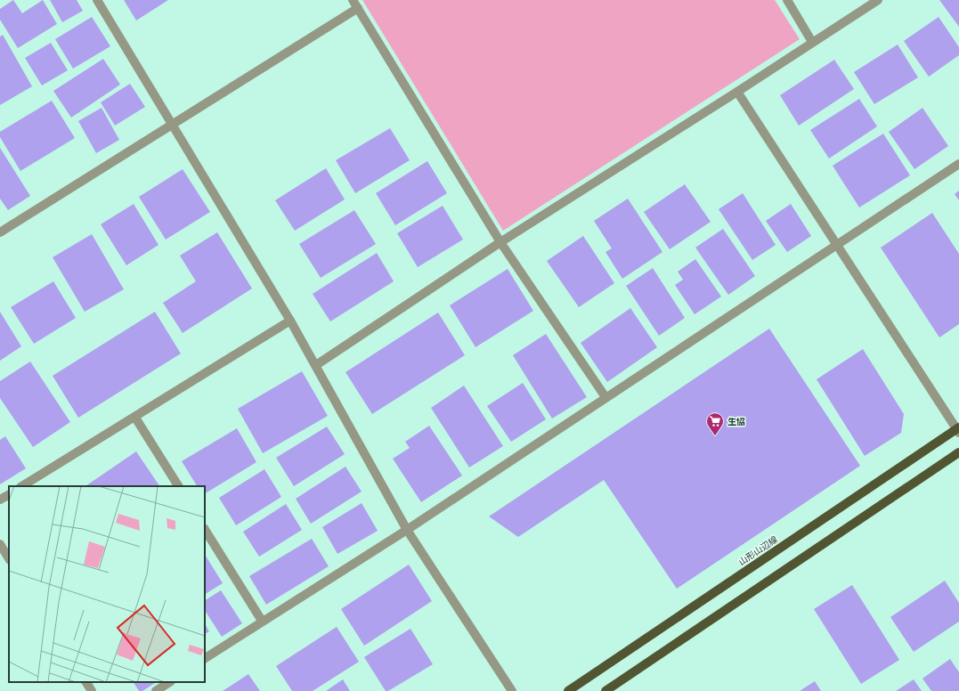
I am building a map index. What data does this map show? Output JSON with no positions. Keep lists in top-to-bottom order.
{
  "streets": {
    "main road": ["山形山辺線"]
  },
  "places": {
    "supermarket": ["生協"]
  }
}
